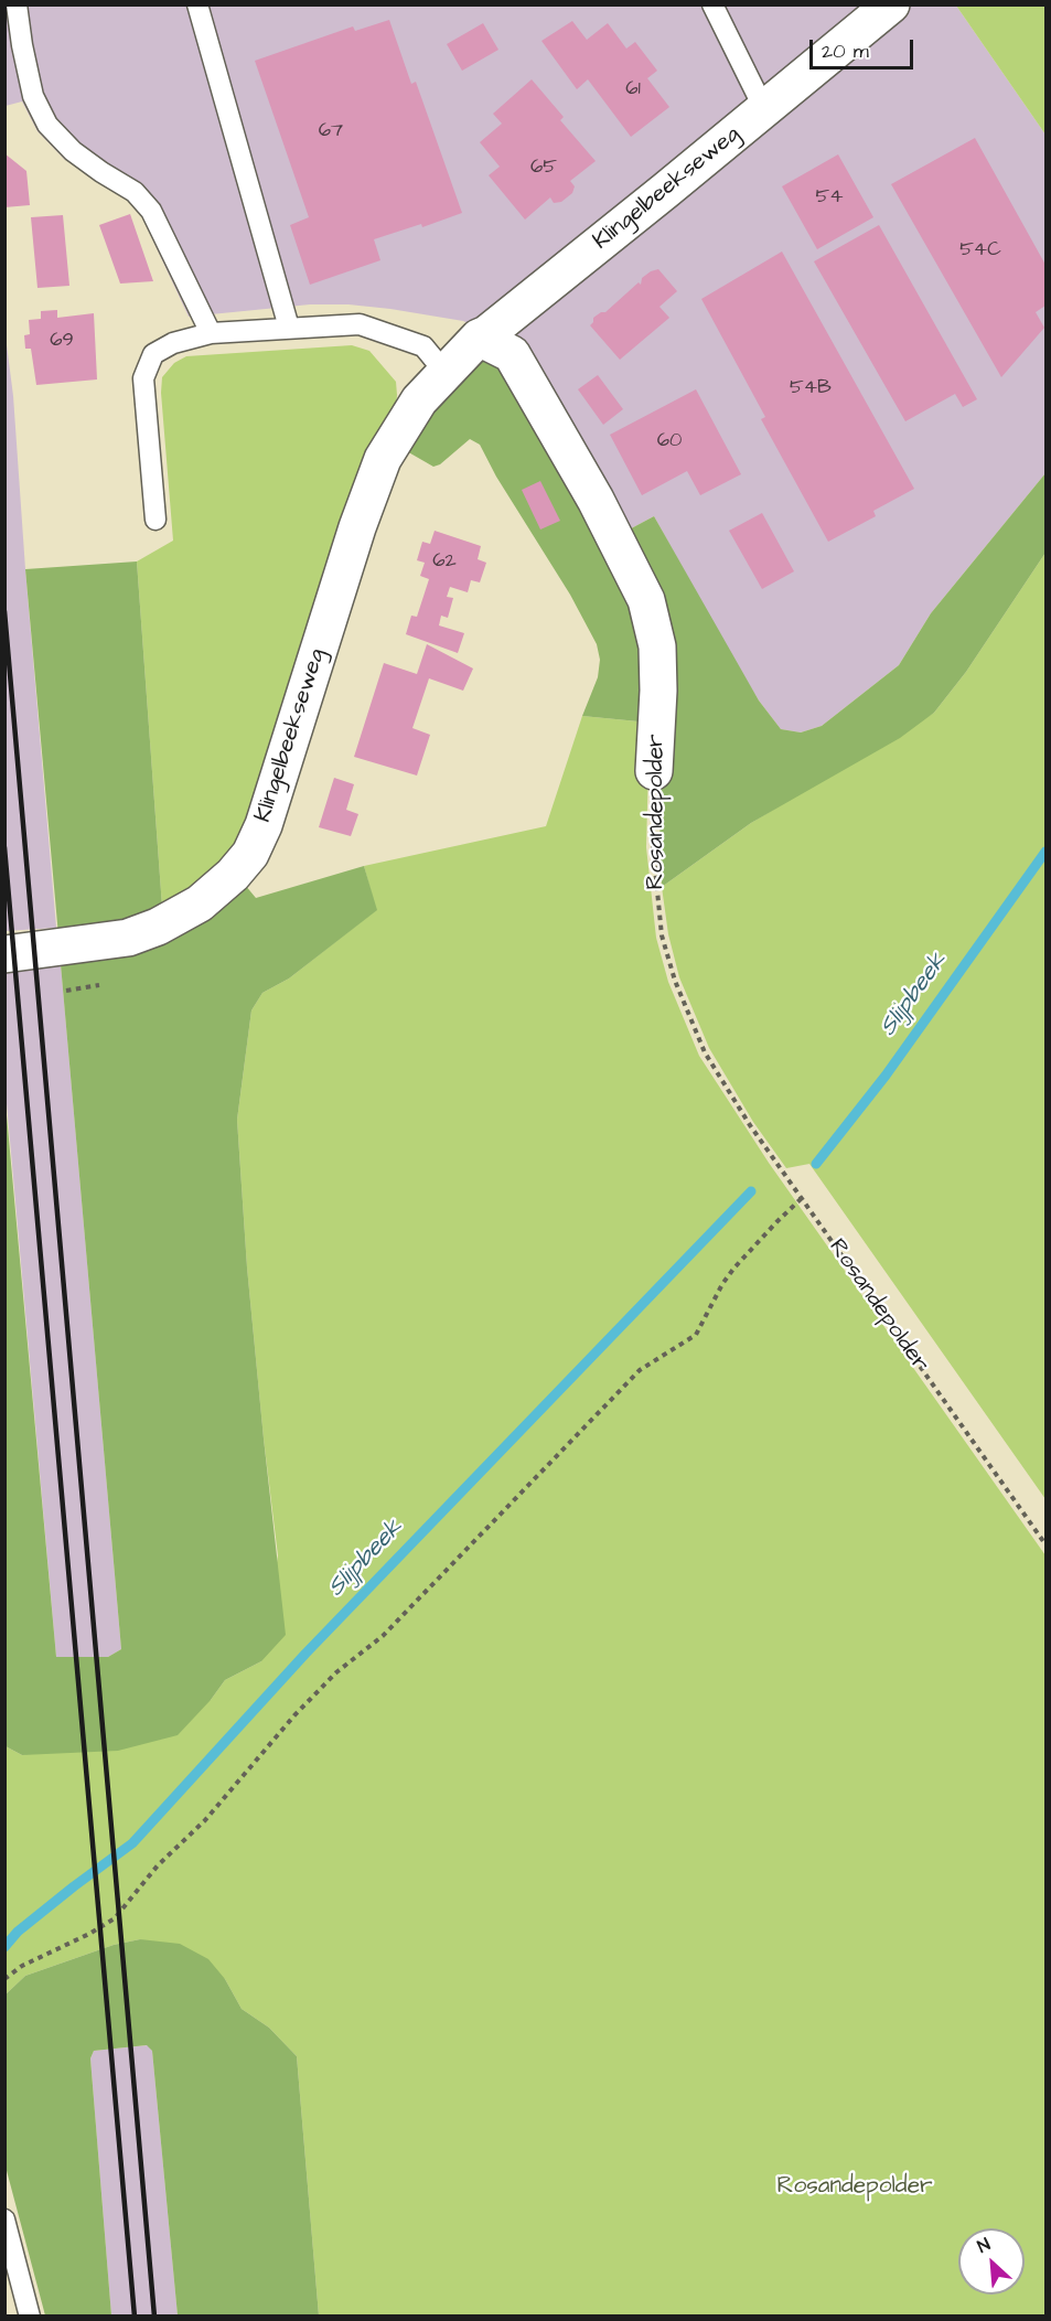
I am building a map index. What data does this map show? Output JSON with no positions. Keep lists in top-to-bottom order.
{
  "streets": {
    "street": ["Klingelbeekseweg", "Rosandepolder"]
  },
  "crossings": [
    ["Klingelbeekseweg", "Rosandepolder"]
  ],
  "water": ["Slijpbeek"],
  "parks": ["Rosandepolder"],
  "house_numbers": [
    "61",
    "67",
    "65",
    "54",
    "54C",
    "69",
    "54B",
    "60",
    "62"
  ],
  "scale_bar": "20 m",
  "north": "top left"
}
